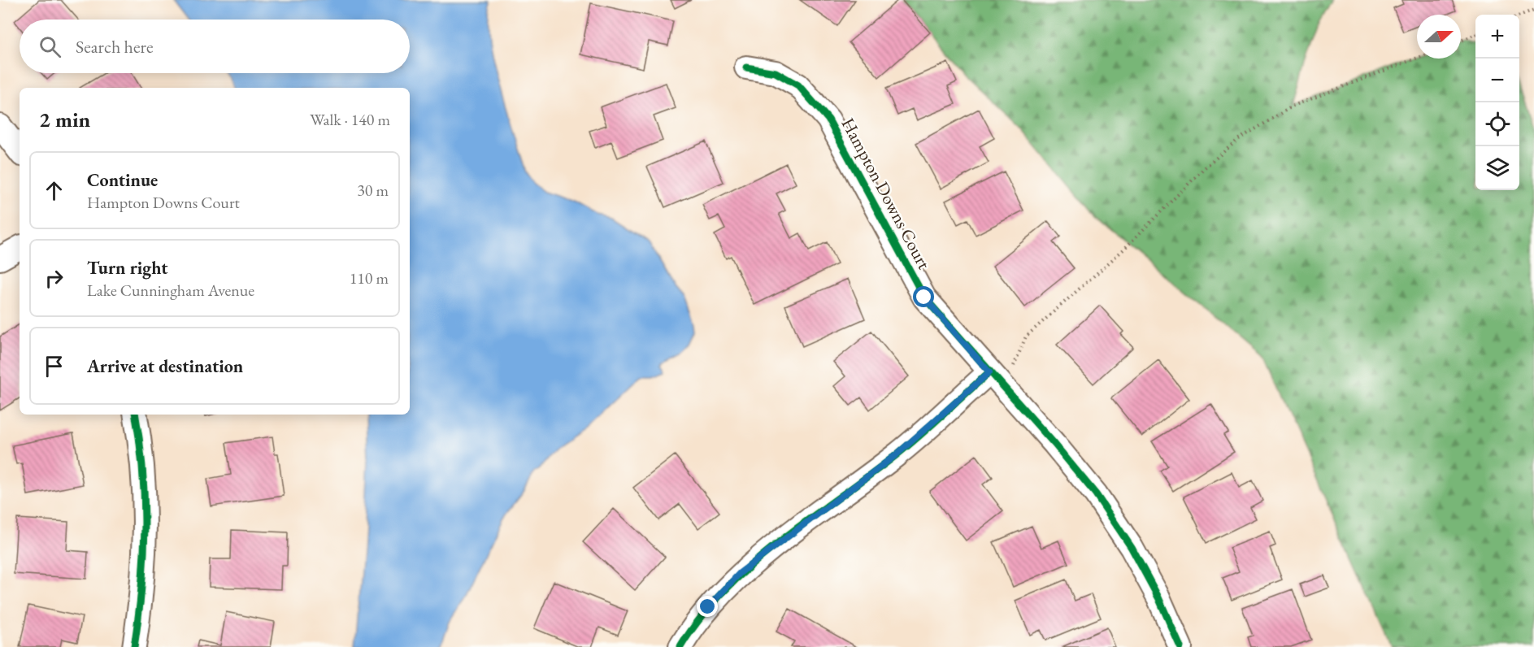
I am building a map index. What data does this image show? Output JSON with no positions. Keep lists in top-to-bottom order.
{
  "streets": {
    "street": ["Hampton Downs Court"]
  },
  "north": "right",
  "page": {
    "map_buttons": ["+", "−"],
    "search": "Search here",
    "heading": ["2 min", "Walk · 140 m"],
    "list": [
      ["Continue", "Hampton Downs Court", "30 m"],
      ["Turn right", "Lake Cunningham Avenue", "110 m"],
      "Arrive at destination"
    ]
  }
}
